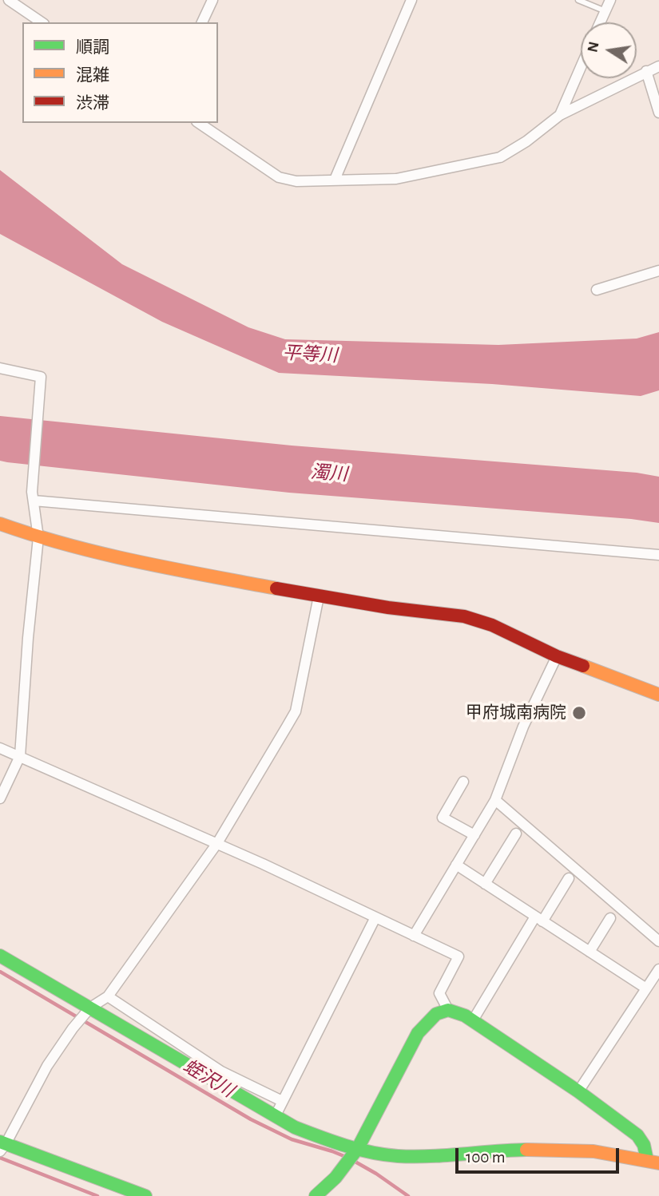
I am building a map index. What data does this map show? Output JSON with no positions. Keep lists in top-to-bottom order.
{
  "water": ["平等川", "濁川", "蛭沢川"],
  "places": ["甲府城南病院"],
  "legend": ["順調", "混雑", "渋滞"],
  "scale_bar": "100 m",
  "north": "left"
}
